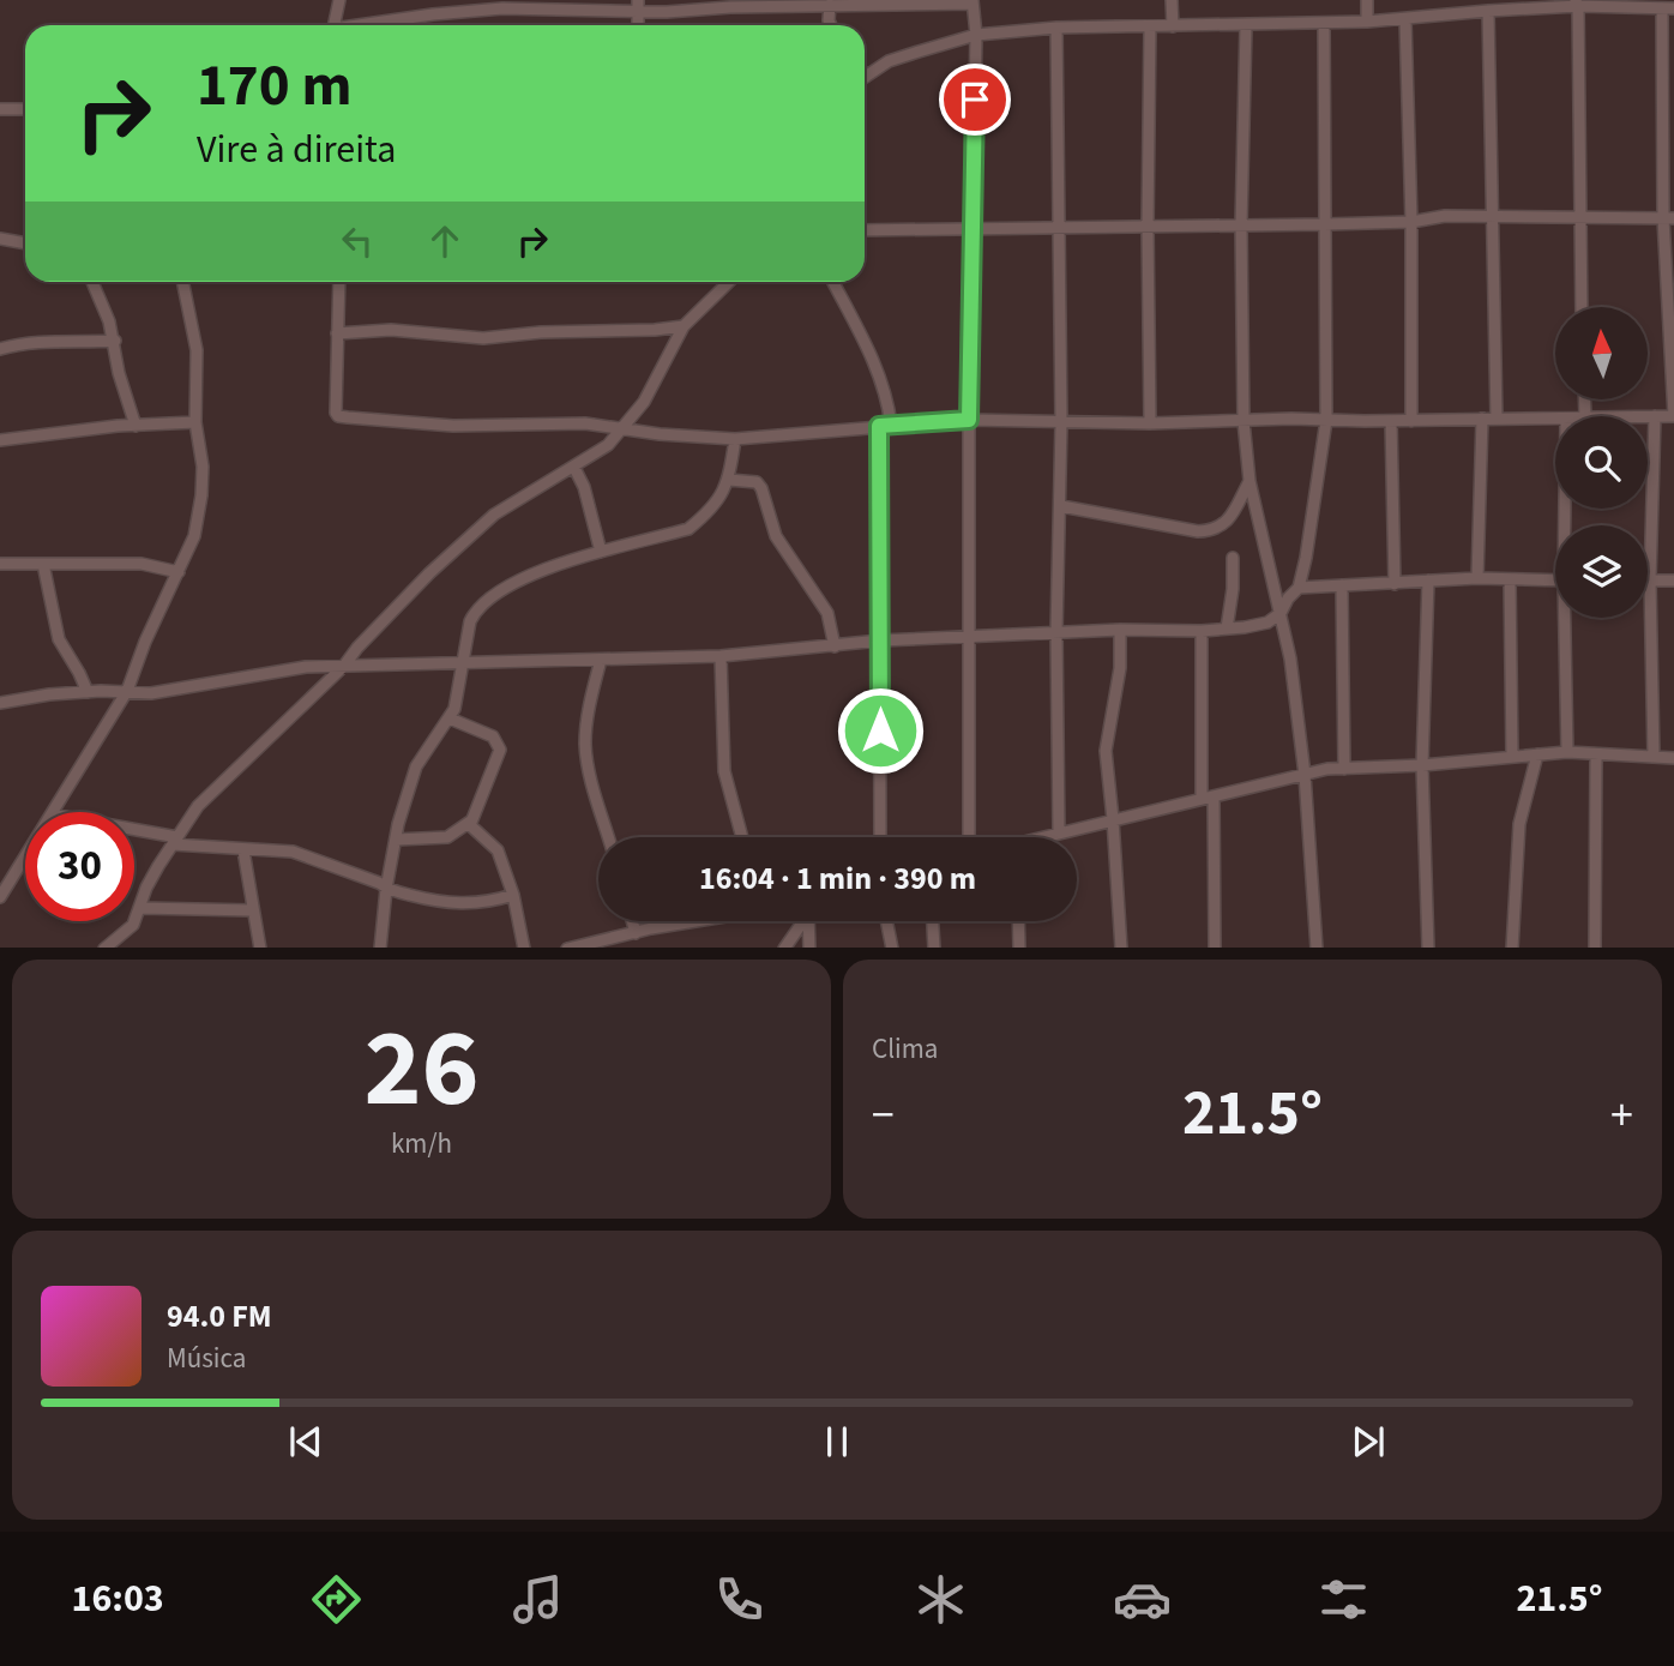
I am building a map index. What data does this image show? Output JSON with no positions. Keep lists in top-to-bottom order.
{
  "north": "top",
  "page": {
    "turn": ["170 m", "Vire à direita"],
    "limit": "30",
    "trip": "16:04 · 1 min · 390 m",
    "tile": [
      ["26", "km/h"],
      "Clima"
    ],
    "heat": ["−", "21.5°", "+"],
    "song": ["94.0 FM", "Música"],
    "tabs": ["16:03", "21.5°"]
  }
}
